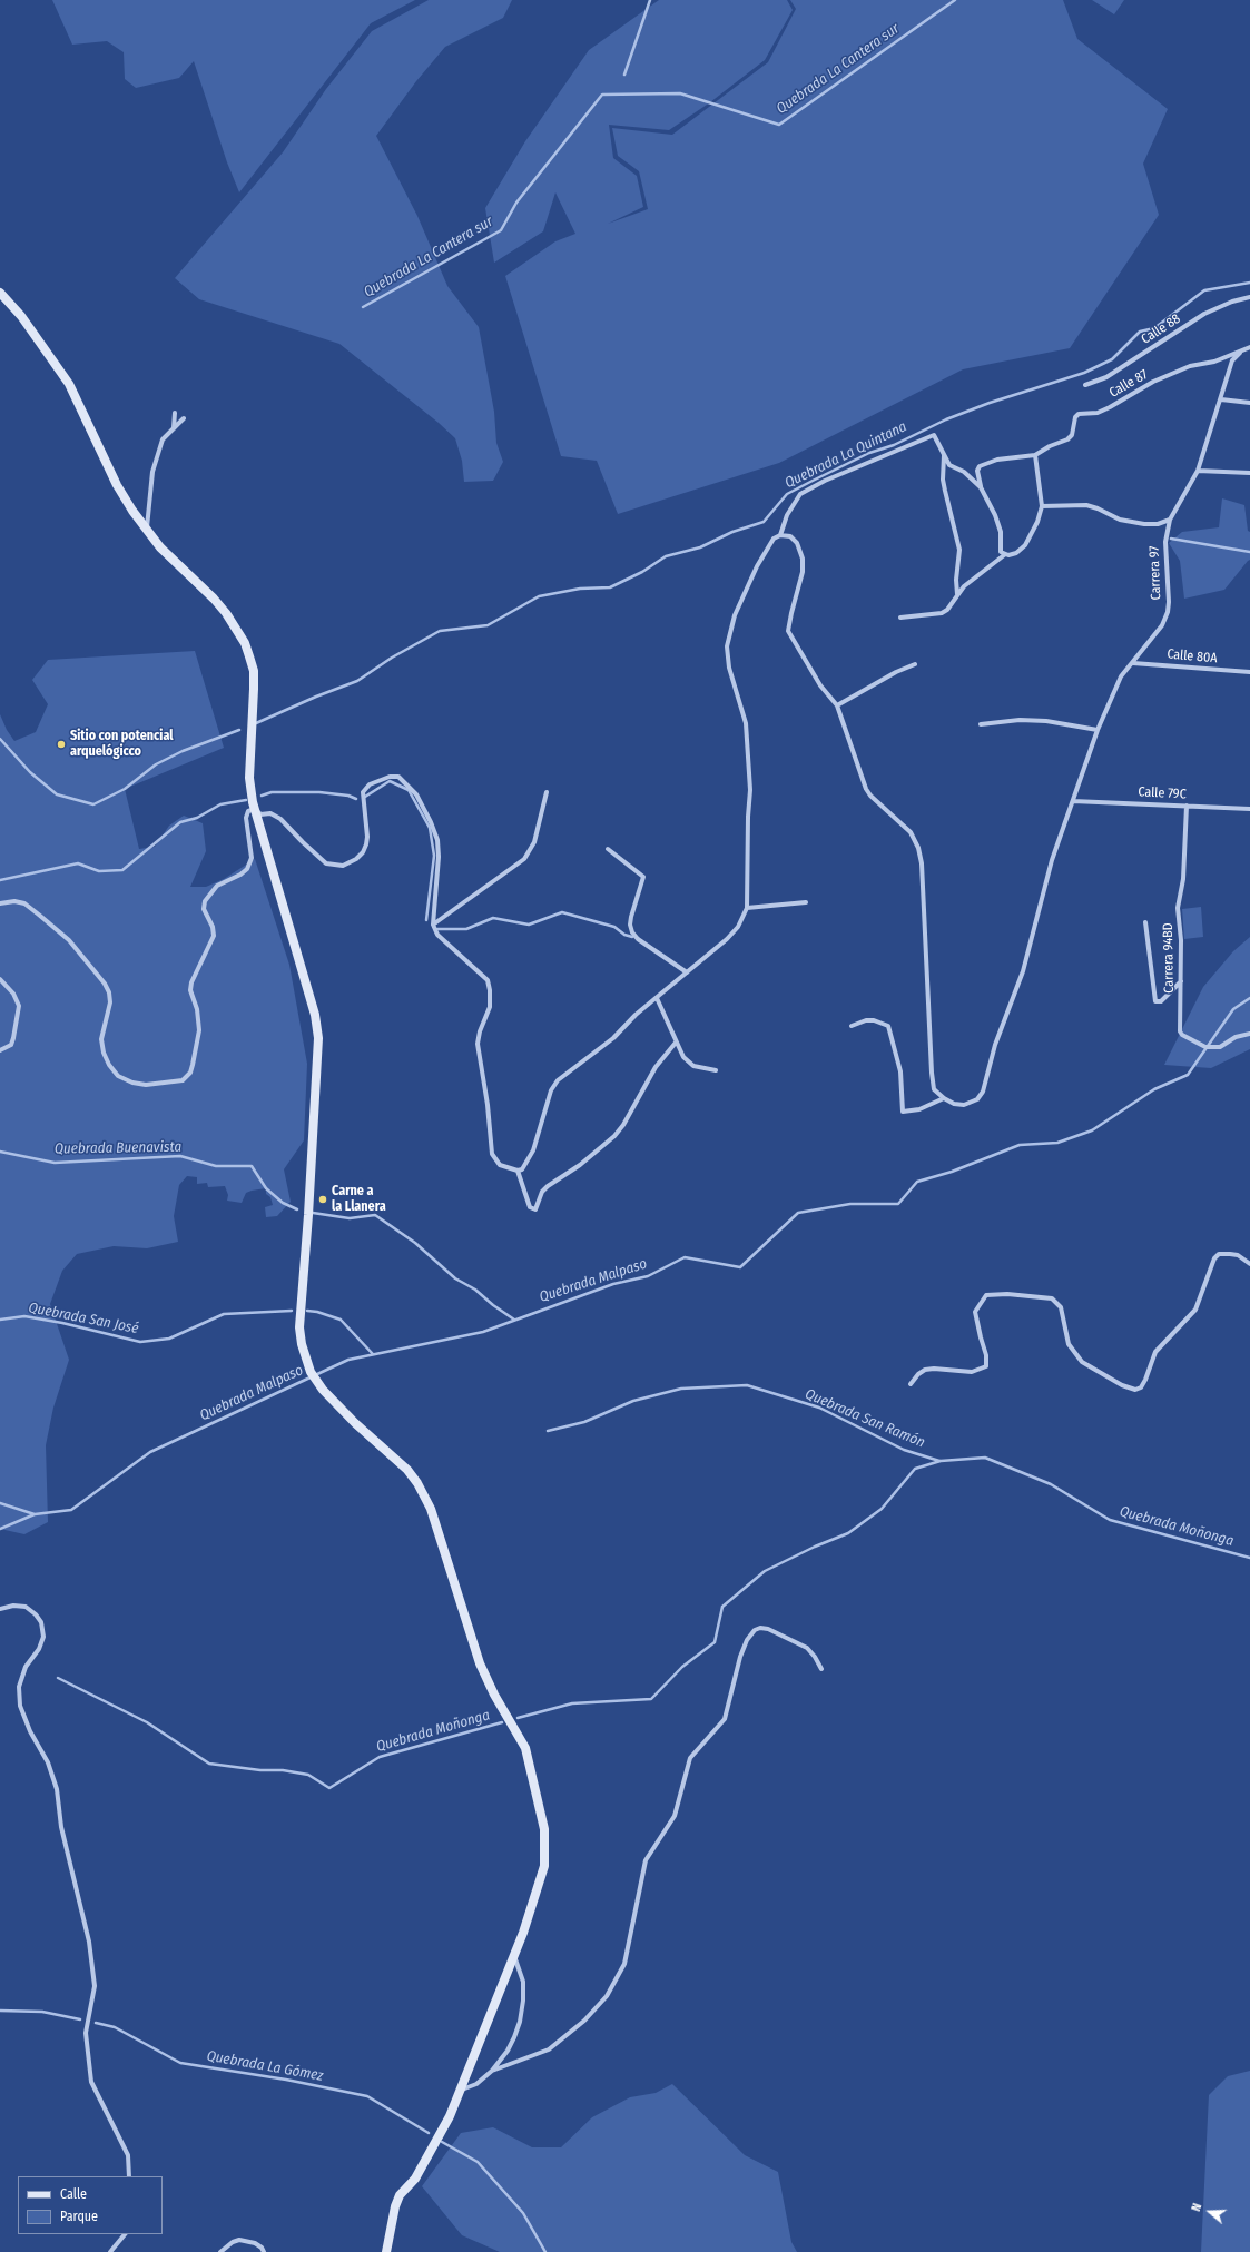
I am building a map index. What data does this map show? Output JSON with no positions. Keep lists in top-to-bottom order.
{
  "streets": {
    "street": [
      "Calle 88",
      "Calle 87",
      "Carrera 97",
      "Calle 80A",
      "Calle 79C",
      "Carrera 94BD"
    ]
  },
  "crossings": [
    ["Calle 87", "Carrera 97"],
    ["Carrera 97", "Calle 80A"],
    ["Carrera 97", "Calle 79C"],
    ["Calle 79C", "Carrera 94BD"]
  ],
  "water": [
    "Quebrada La Cantera sur",
    "Quebrada La Quintana",
    "Quebrada Buenavista",
    "Quebrada Malpaso",
    "Quebrada San José",
    "Quebrada San Ramón",
    "Quebrada Moñonga",
    "Quebrada La Gómez"
  ],
  "places": ["Sitio con potencial arquelógicco", "Carne a la Llanera"],
  "legend": ["Calle", "Parque"],
  "north": "left"
}
